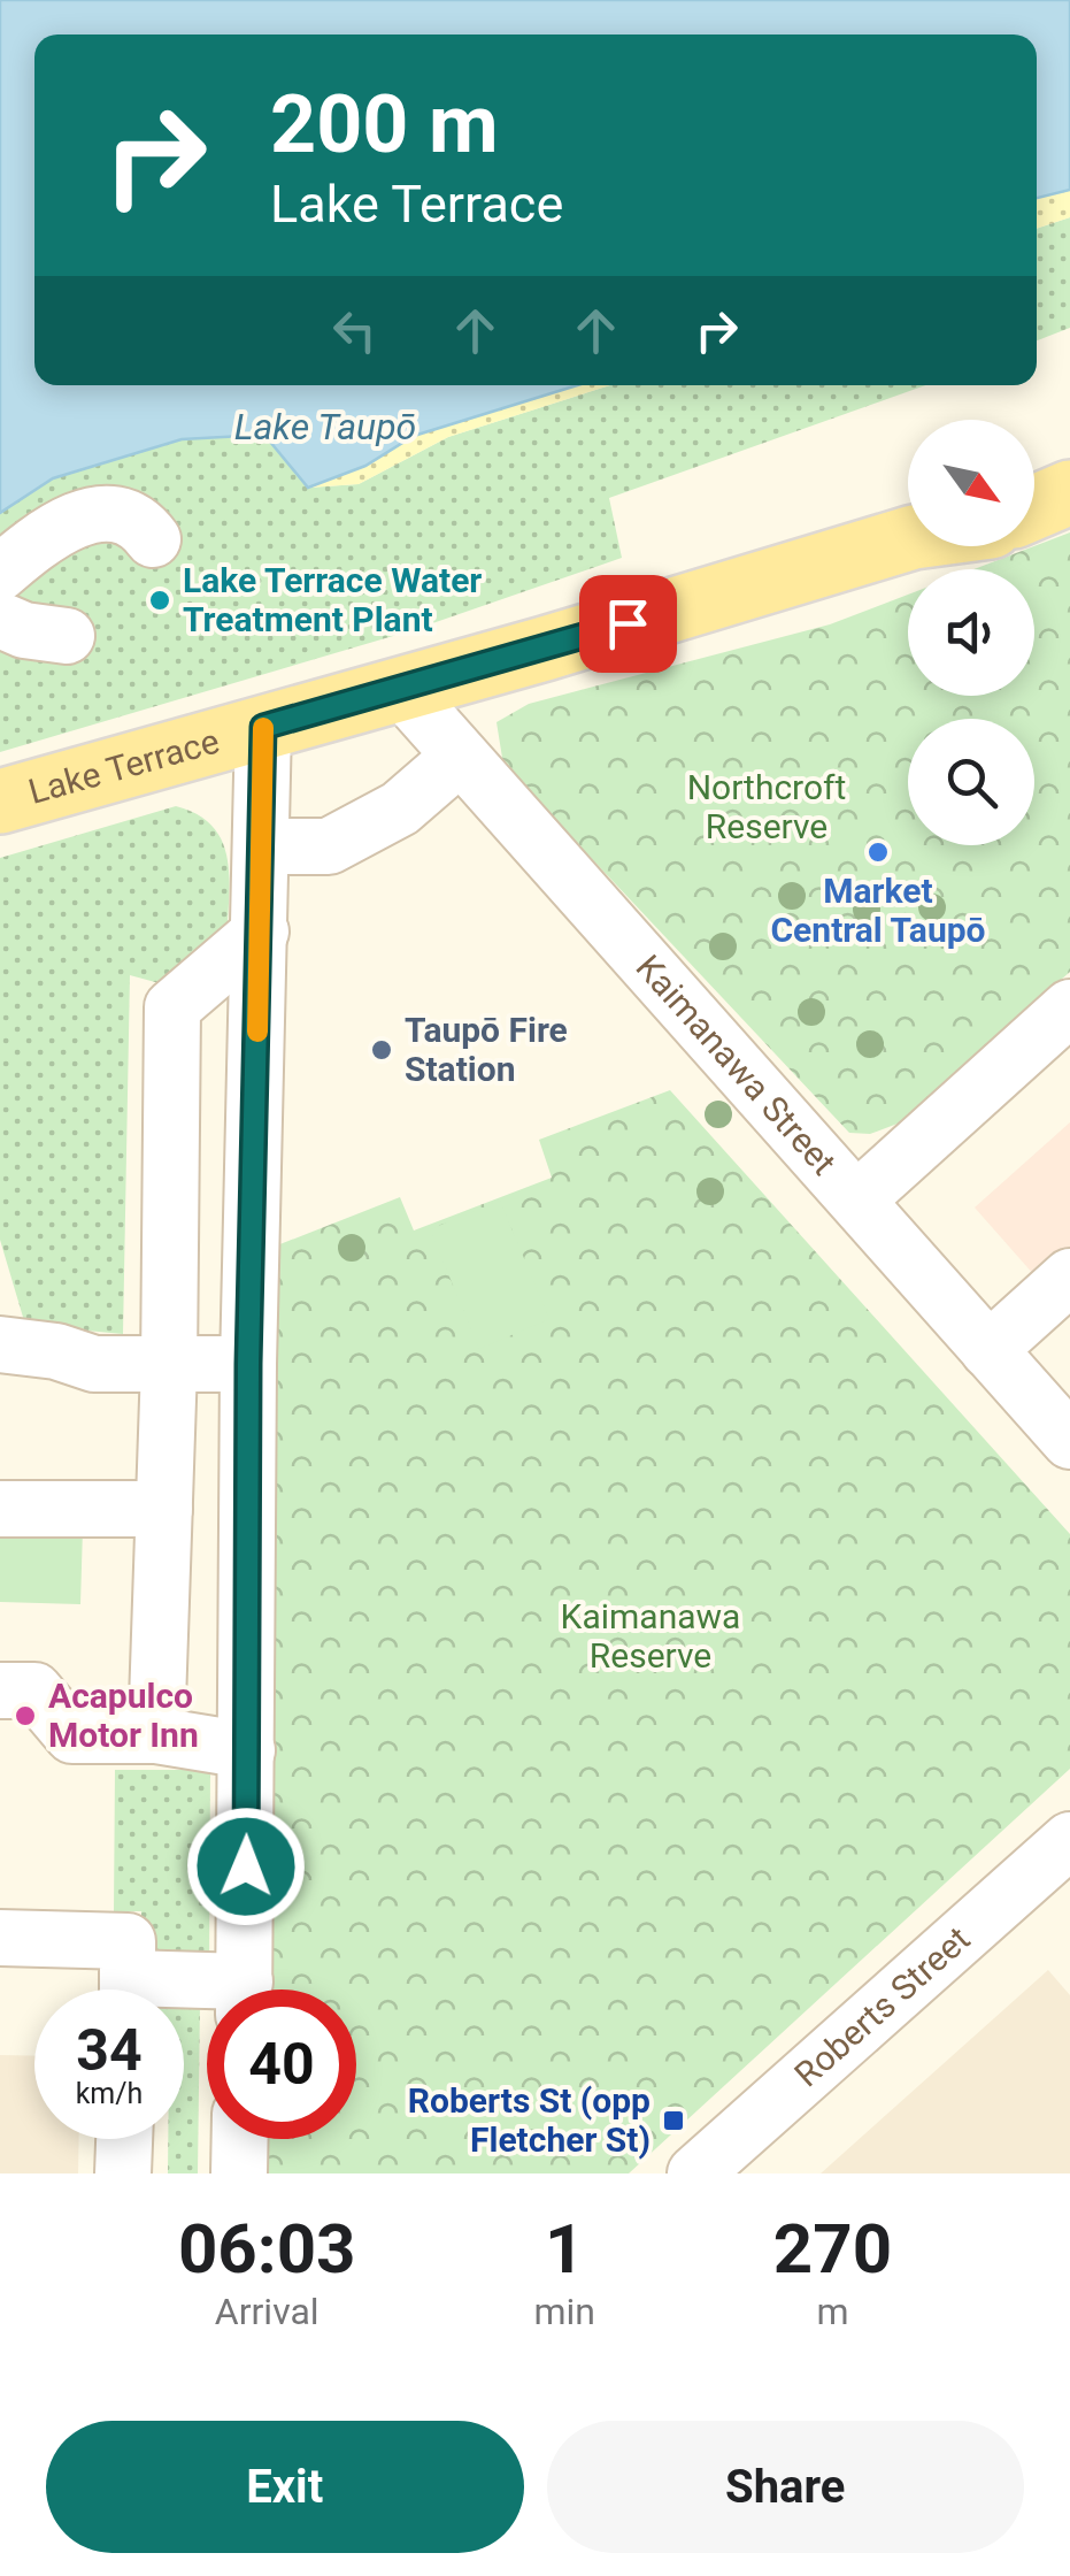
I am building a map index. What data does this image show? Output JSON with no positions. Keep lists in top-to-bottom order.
{
  "streets": {
    "main road": ["Lake Terrace"],
    "street": ["Kaimanawa Street", "Roberts Street"]
  },
  "crossings": [
    ["Lake Terrace", "Kaimanawa Street"]
  ],
  "water": ["Lake Taupō"],
  "parks": ["Northcroft Reserve", "Kaimanawa Reserve"],
  "places": {
    "other": [
      "Lake Terrace Water Treatment Plant",
      "Market Central Taupō",
      "Taupō Fire Station",
      "Acapulco Motor Inn"
    ],
    "transit": ["Roberts St (opp Fletcher St)"]
  },
  "north": "bottom right",
  "page": {
    "turn": ["200 m", "Lake Terrace"],
    "speed": "34 km/h",
    "limit": "40",
    "eta": [
      "06:03",
      "Arrival",
      "1",
      "min",
      "270",
      "m"
    ],
    "buttons": ["Exit", "Share"]
  }
}
